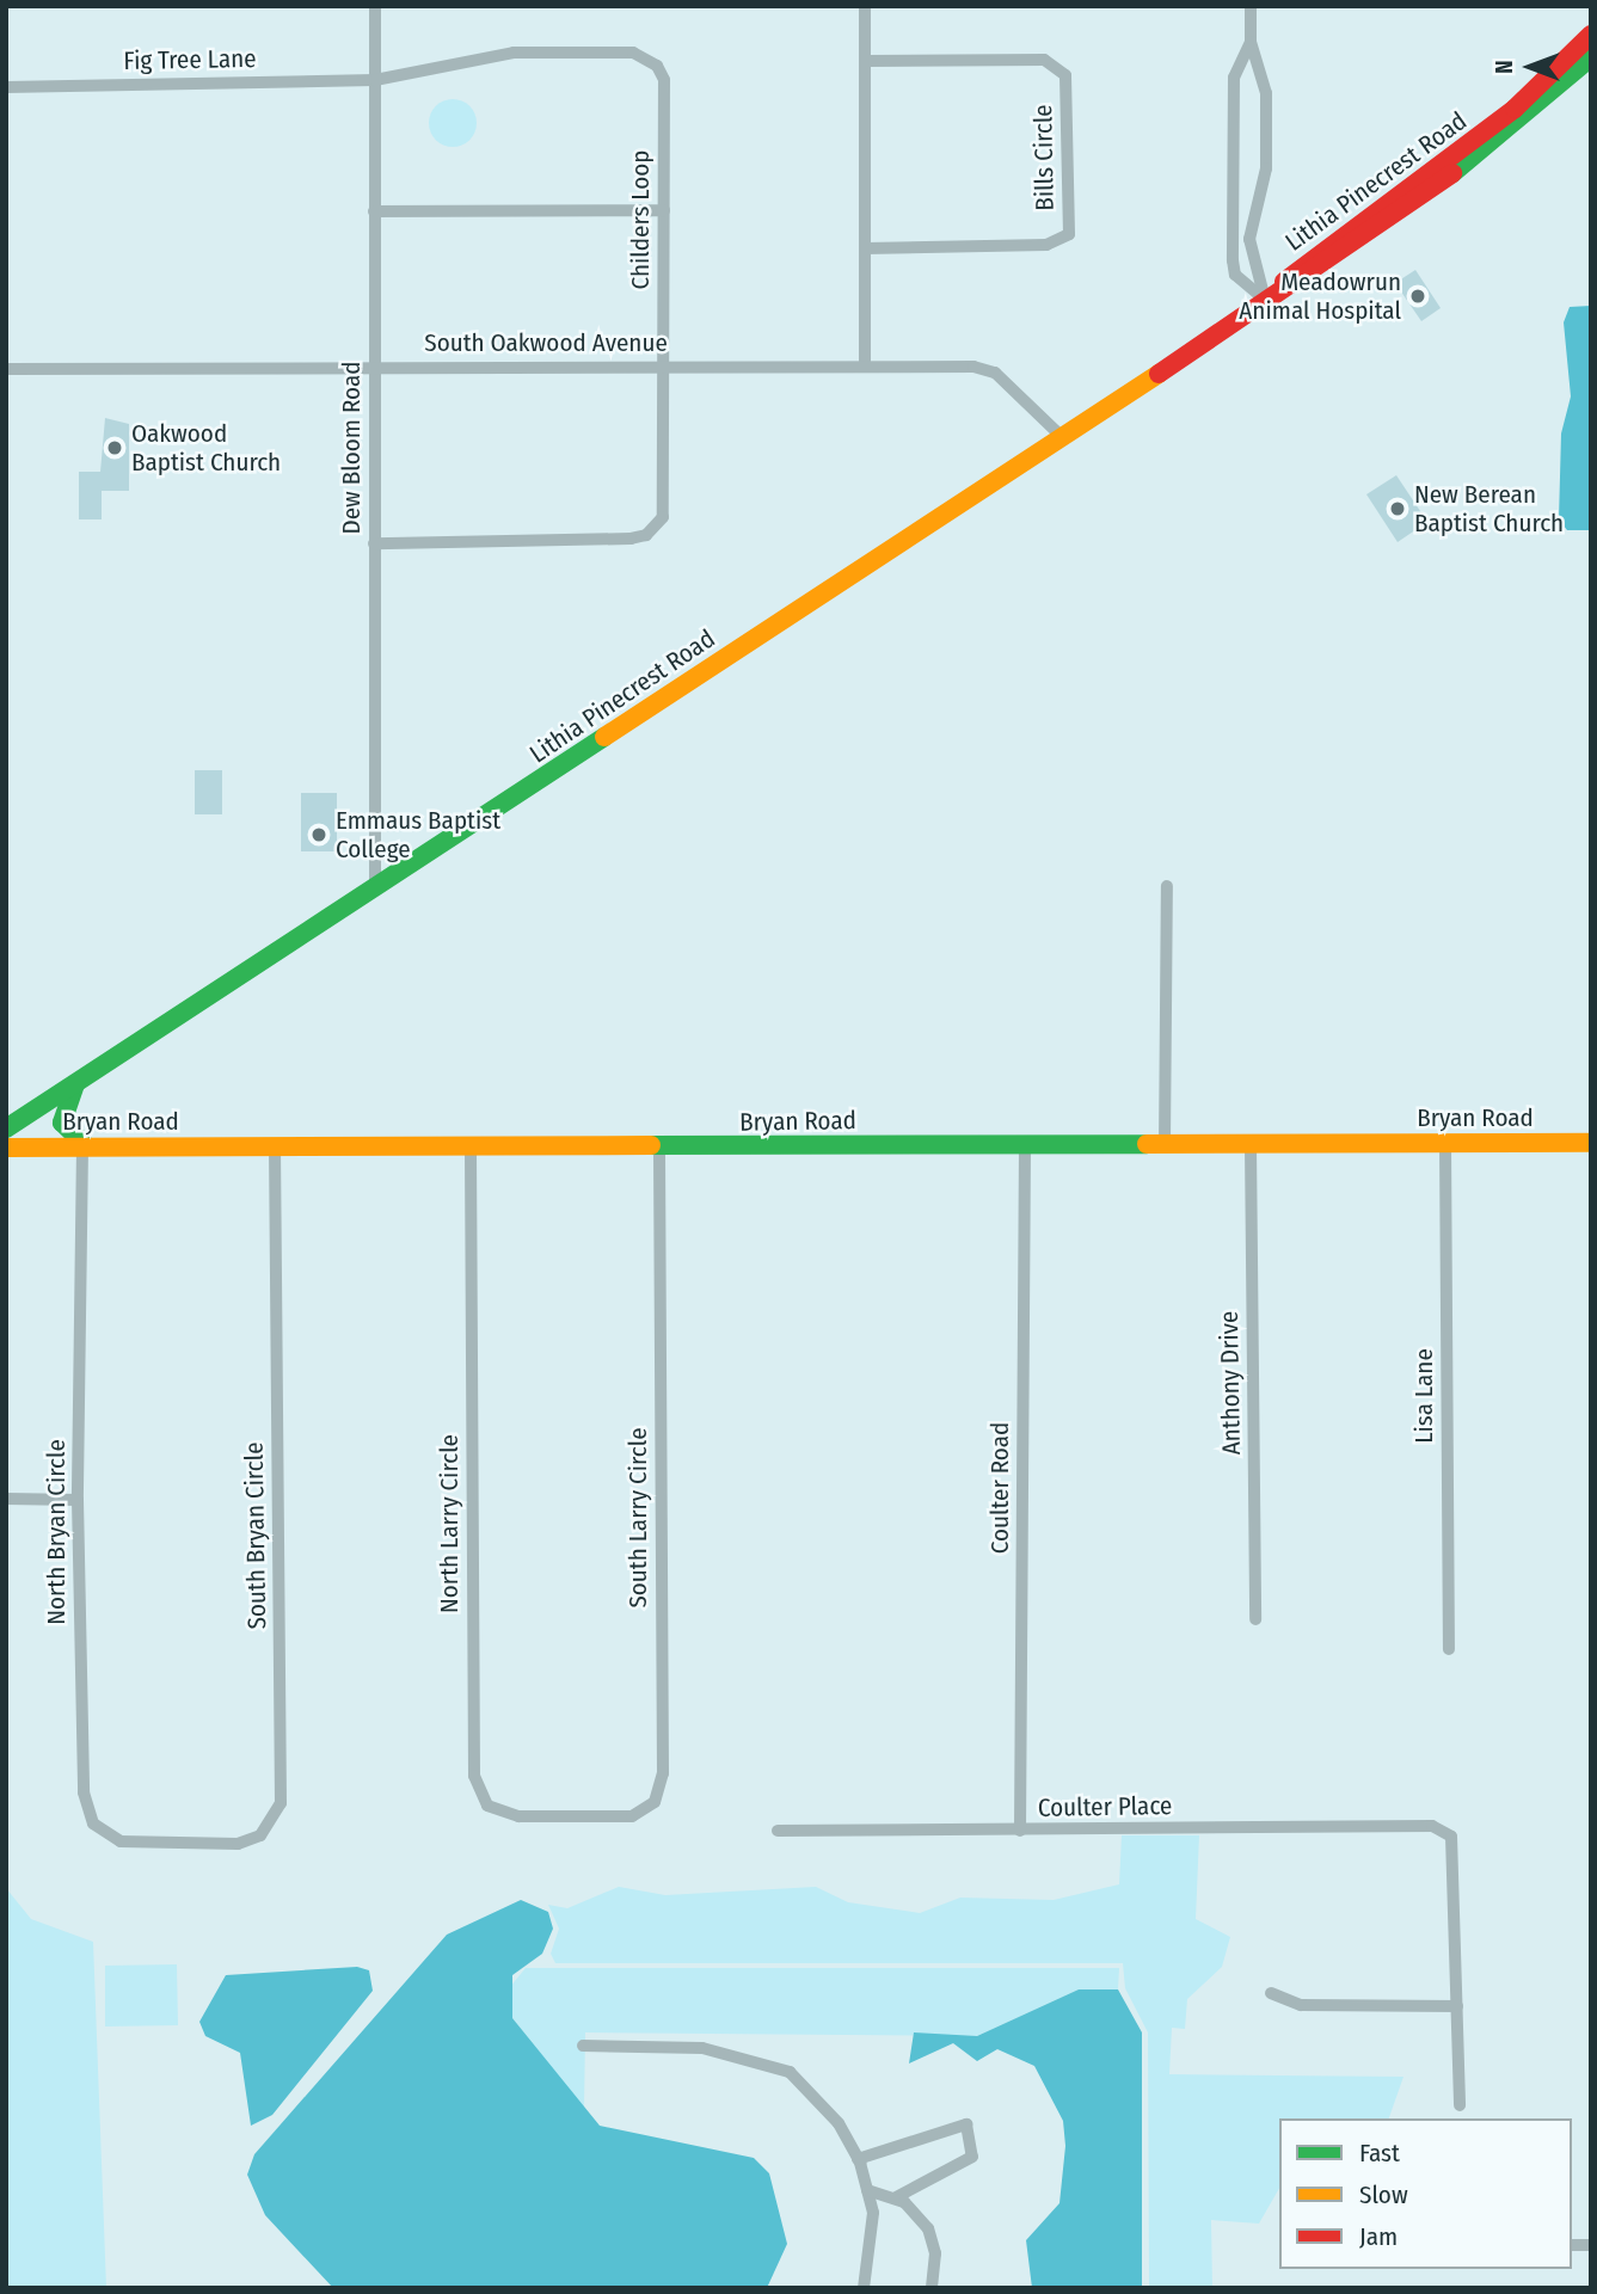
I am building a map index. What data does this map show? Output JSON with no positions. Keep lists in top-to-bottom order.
{
  "streets": {
    "main road": ["Lithia Pinecrest Road", "Bryan Road"],
    "street": [
      "Fig Tree Lane",
      "Bills Circle",
      "Childers Loop",
      "South Oakwood Avenue",
      "Dew Bloom Road",
      "Anthony Drive",
      "Lisa Lane",
      "Coulter Road",
      "South Larry Circle",
      "North Larry Circle",
      "North Bryan Circle",
      "South Bryan Circle",
      "Coulter Place"
    ]
  },
  "crossings": [
    ["Fig Tree Lane", "Childers Loop"],
    ["Fig Tree Lane", "Dew Bloom Road"],
    ["Lithia Pinecrest Road", "South Oakwood Avenue"],
    ["Lithia Pinecrest Road", "Dew Bloom Road"],
    ["Childers Loop", "South Oakwood Avenue"],
    ["Childers Loop", "Dew Bloom Road"],
    ["South Oakwood Avenue", "Dew Bloom Road"],
    ["Bryan Road", "Anthony Drive"],
    ["Bryan Road", "Lisa Lane"],
    ["Bryan Road", "Coulter Road"],
    ["Bryan Road", "South Larry Circle"],
    ["Bryan Road", "North Larry Circle"],
    ["Bryan Road", "North Bryan Circle"],
    ["Bryan Road", "South Bryan Circle"],
    ["Coulter Road", "Coulter Place"],
    ["South Larry Circle", "North Larry Circle"],
    ["North Bryan Circle", "South Bryan Circle"]
  ],
  "places": [
    "Meadowrun Animal Hospital",
    "Oakwood Baptist Church",
    "New Berean Baptist Church",
    "Emmaus Baptist College"
  ],
  "legend": ["Fast", "Slow", "Jam"],
  "north": "left"
}
